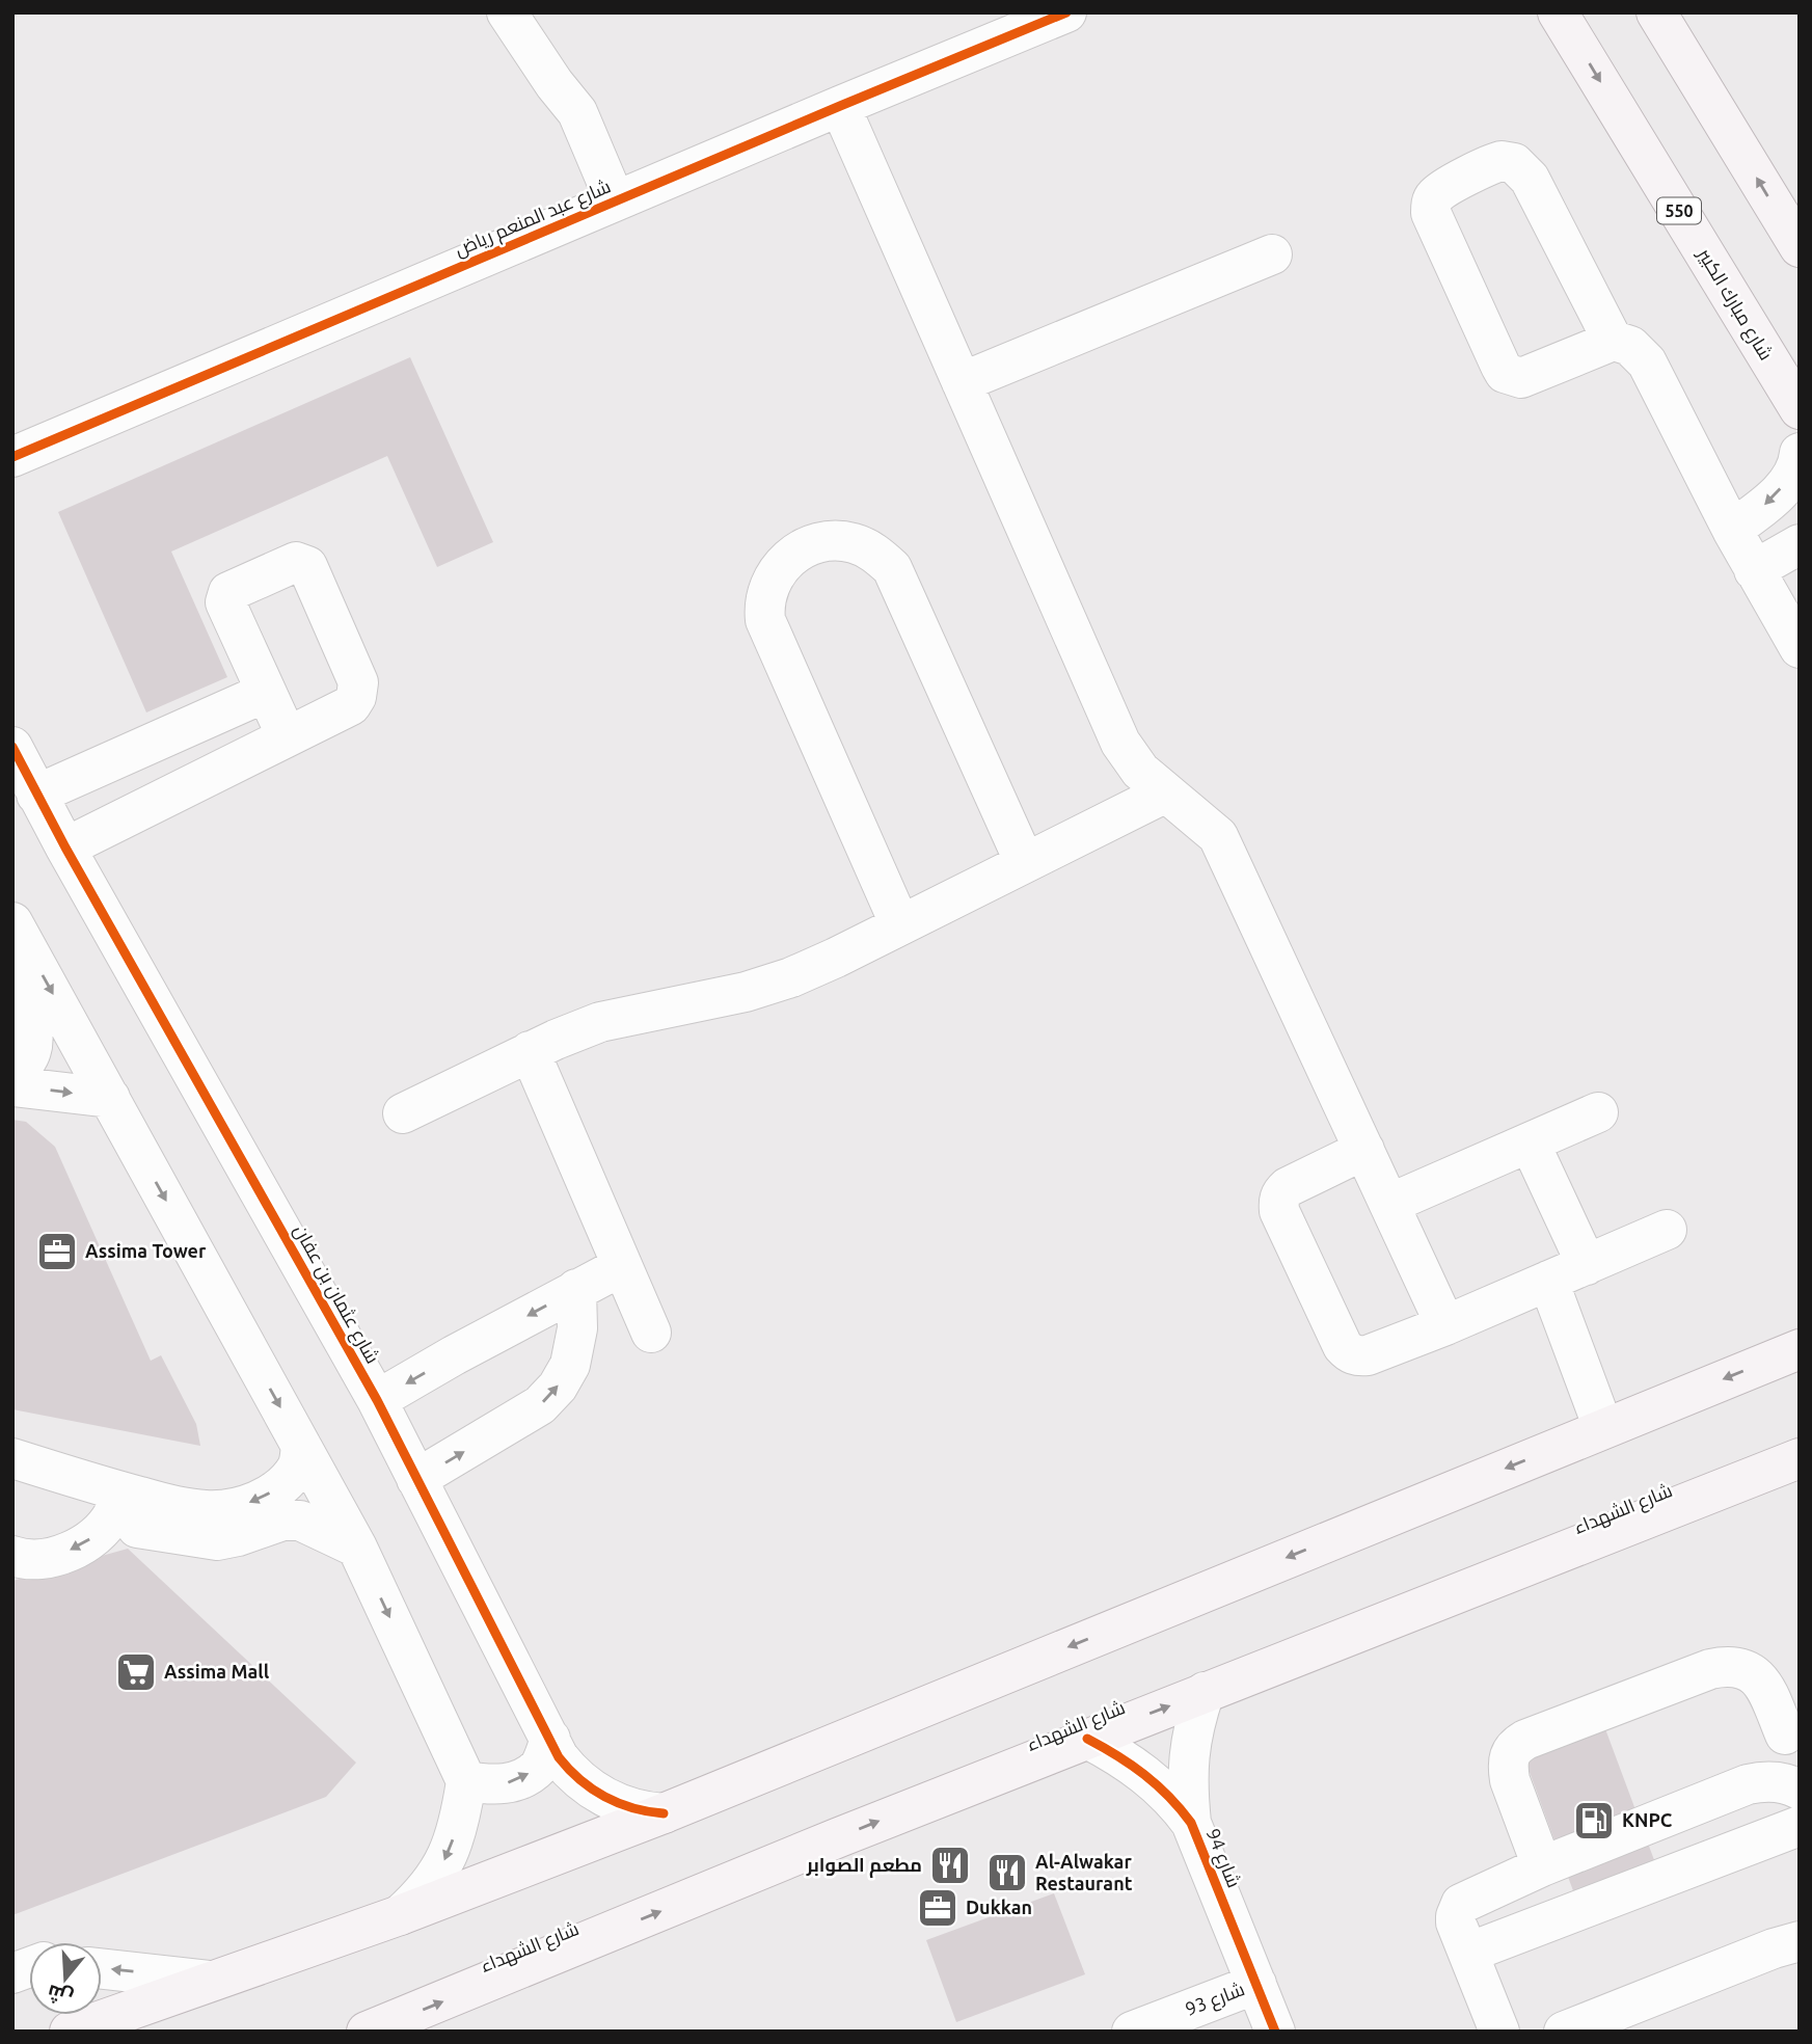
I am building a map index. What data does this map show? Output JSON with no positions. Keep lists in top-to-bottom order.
{
  "streets": {
    "main road": ["550", "شارع مبارك الكبير", "شارع الشهداء"],
    "street": [
      "شارع عبد المنعم رياض",
      "شارع عثمان بن عفان",
      "شارع 94",
      "شارع 93"
    ]
  },
  "crossings": [
    ["شارع الشهداء", "شارع 94"],
    ["شارع 94", "شارع 93"]
  ],
  "places": {
    "office": ["Assima Tower", "Dukkan"],
    "supermarket": ["Assima Mall"],
    "fuel station": ["KNPC"],
    "restaurant": ["مطعم الصوابر", "Al-Alwakar Restaurant"]
  },
  "north": "bottom"
}
